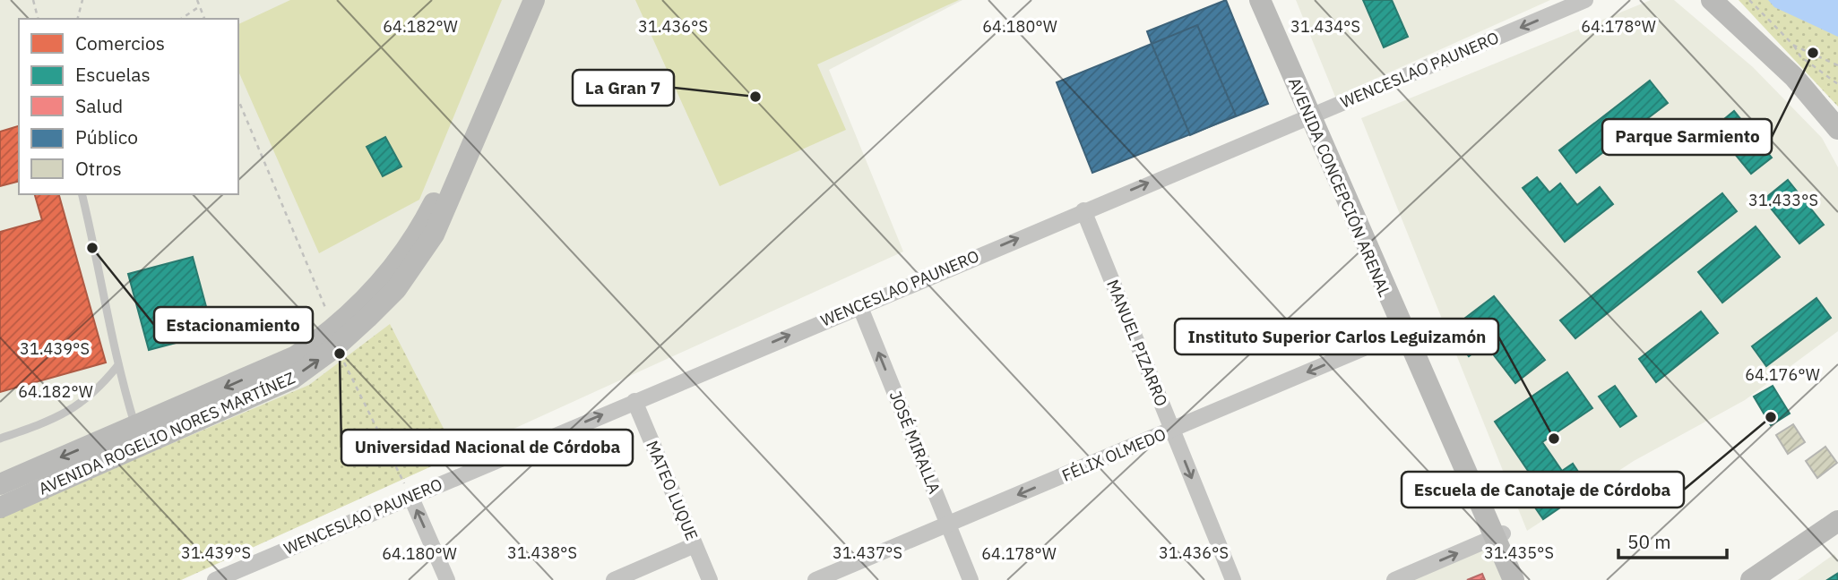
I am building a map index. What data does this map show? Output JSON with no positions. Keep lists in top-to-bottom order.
{
  "streets": {
    "main road": ["AVENIDA CONCEPCIÓN ARENAL", "AVENIDA ROGELIO NORES MARTÍNEZ"],
    "street": [
      "WENCESLAO PAUNERO",
      "MANUEL PIZARRO",
      "JOSÉ MIRALLA",
      "FÉLIX OLMEDO",
      "MATEO LUQUE"
    ]
  },
  "crossings": [
    ["WENCESLAO PAUNERO", "AVENIDA CONCEPCIÓN ARENAL"],
    ["WENCESLAO PAUNERO", "MANUEL PIZARRO"],
    ["WENCESLAO PAUNERO", "JOSÉ MIRALLA"],
    ["WENCESLAO PAUNERO", "MATEO LUQUE"],
    ["AVENIDA CONCEPCIÓN ARENAL", "FÉLIX OLMEDO"],
    ["MANUEL PIZARRO", "FÉLIX OLMEDO"],
    ["JOSÉ MIRALLA", "FÉLIX OLMEDO"]
  ],
  "one_way": ["MANUEL PIZARRO", "JOSÉ MIRALLA", "FÉLIX OLMEDO"],
  "places": [
    "Parque Sarmiento",
    "La Gran 7",
    "Estacionamiento",
    "Universidad Nacional de Córdoba",
    "Escuela de Canotaje de Córdoba",
    "Instituto Superior Carlos Leguizamón"
  ],
  "legend": [
    "Comercios",
    "Escuelas",
    "Salud",
    "Público",
    "Otros"
  ],
  "scale_bar": "50 m",
  "coordinates": [
    "64.178°W",
    "64.182°W",
    "64.180°W",
    "31.434°S",
    "31.436°S",
    "31.433°S",
    "31.439°S",
    "64.176°W",
    "31.438°S",
    "31.437°S",
    "31.435°S"
  ]
}
